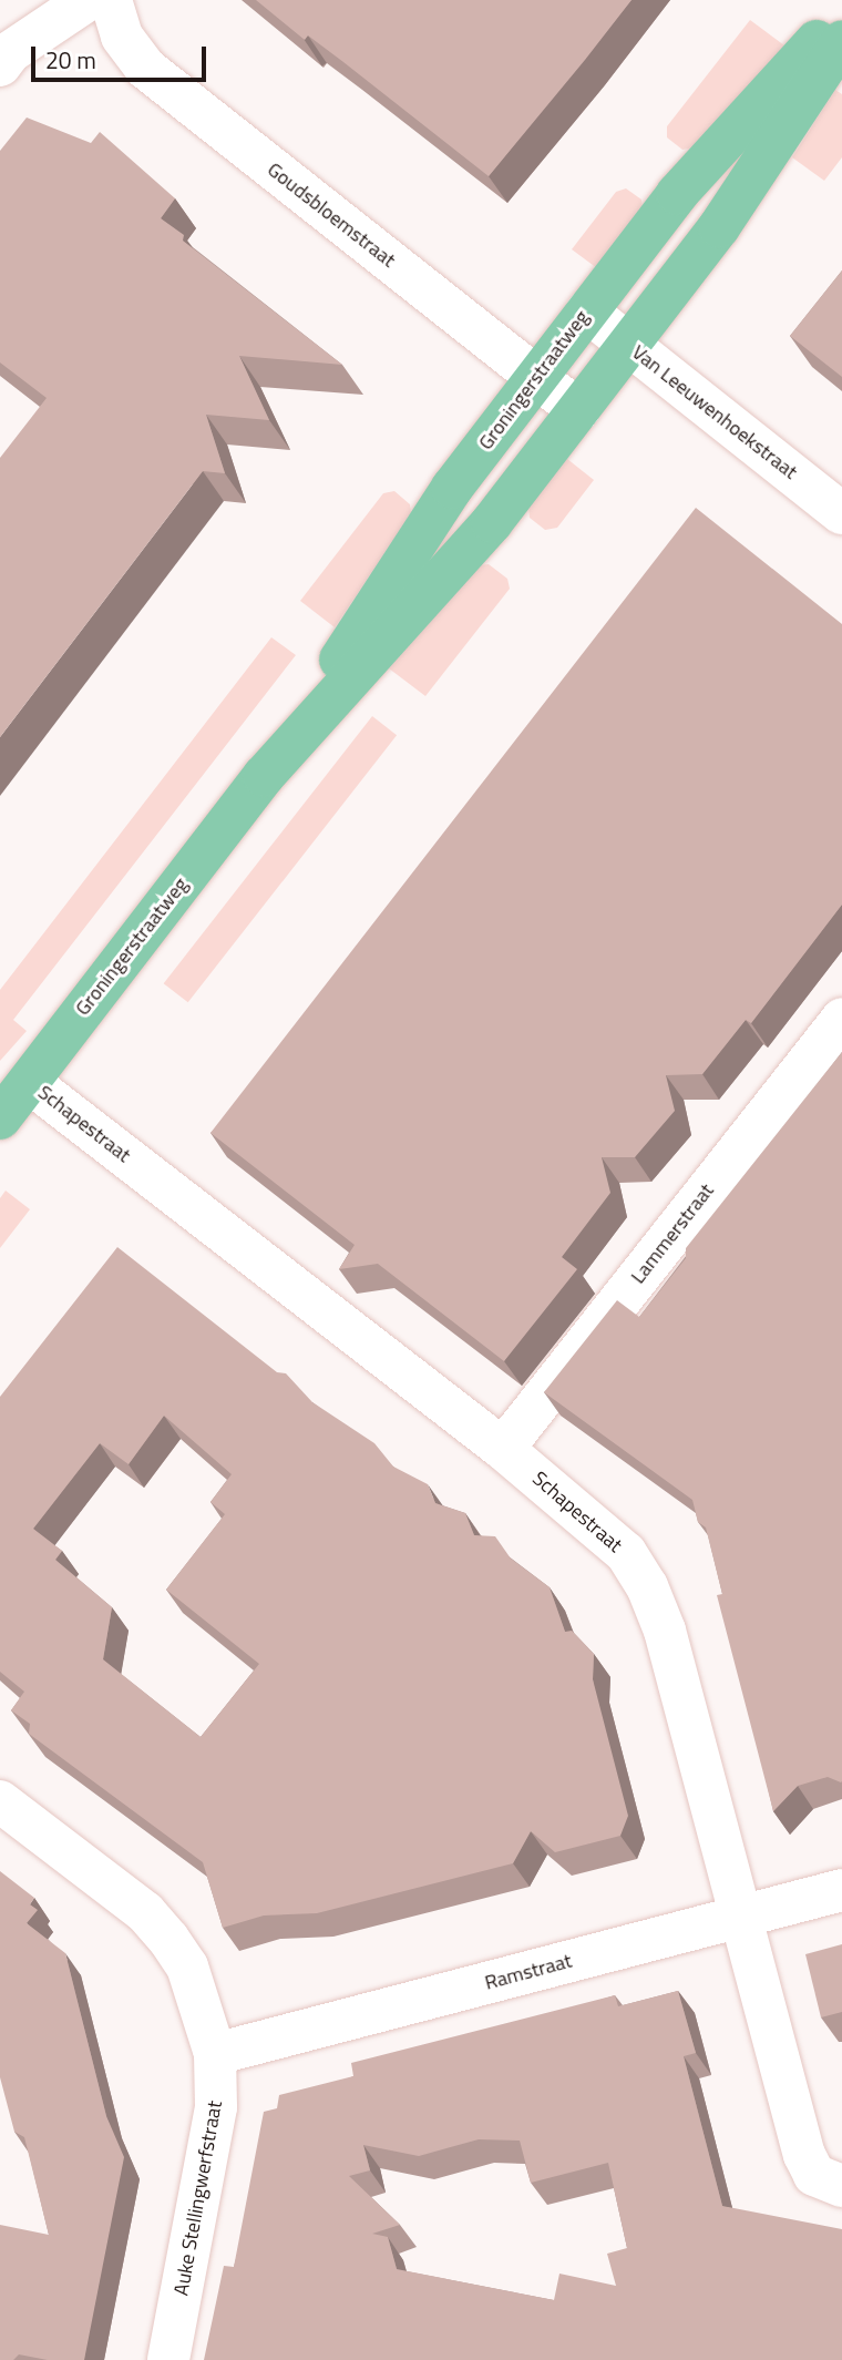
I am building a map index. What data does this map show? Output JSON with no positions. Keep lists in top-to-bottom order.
{
  "streets": {
    "main road": ["Groningerstraatweg"],
    "street": [
      "Goudsbloemstraat",
      "Van Leeuwenhoekstraat",
      "Schapestraat",
      "Lammerstraat",
      "Ramstraat",
      "Auke Stellingwerfstraat"
    ]
  },
  "crossings": [
    ["Goudsbloemstraat", "Groningerstraatweg"],
    ["Groningerstraatweg", "Van Leeuwenhoekstraat"],
    ["Groningerstraatweg", "Schapestraat"],
    ["Schapestraat", "Lammerstraat"],
    ["Schapestraat", "Ramstraat"],
    ["Ramstraat", "Auke Stellingwerfstraat"]
  ],
  "scale_bar": "20 m"
}
